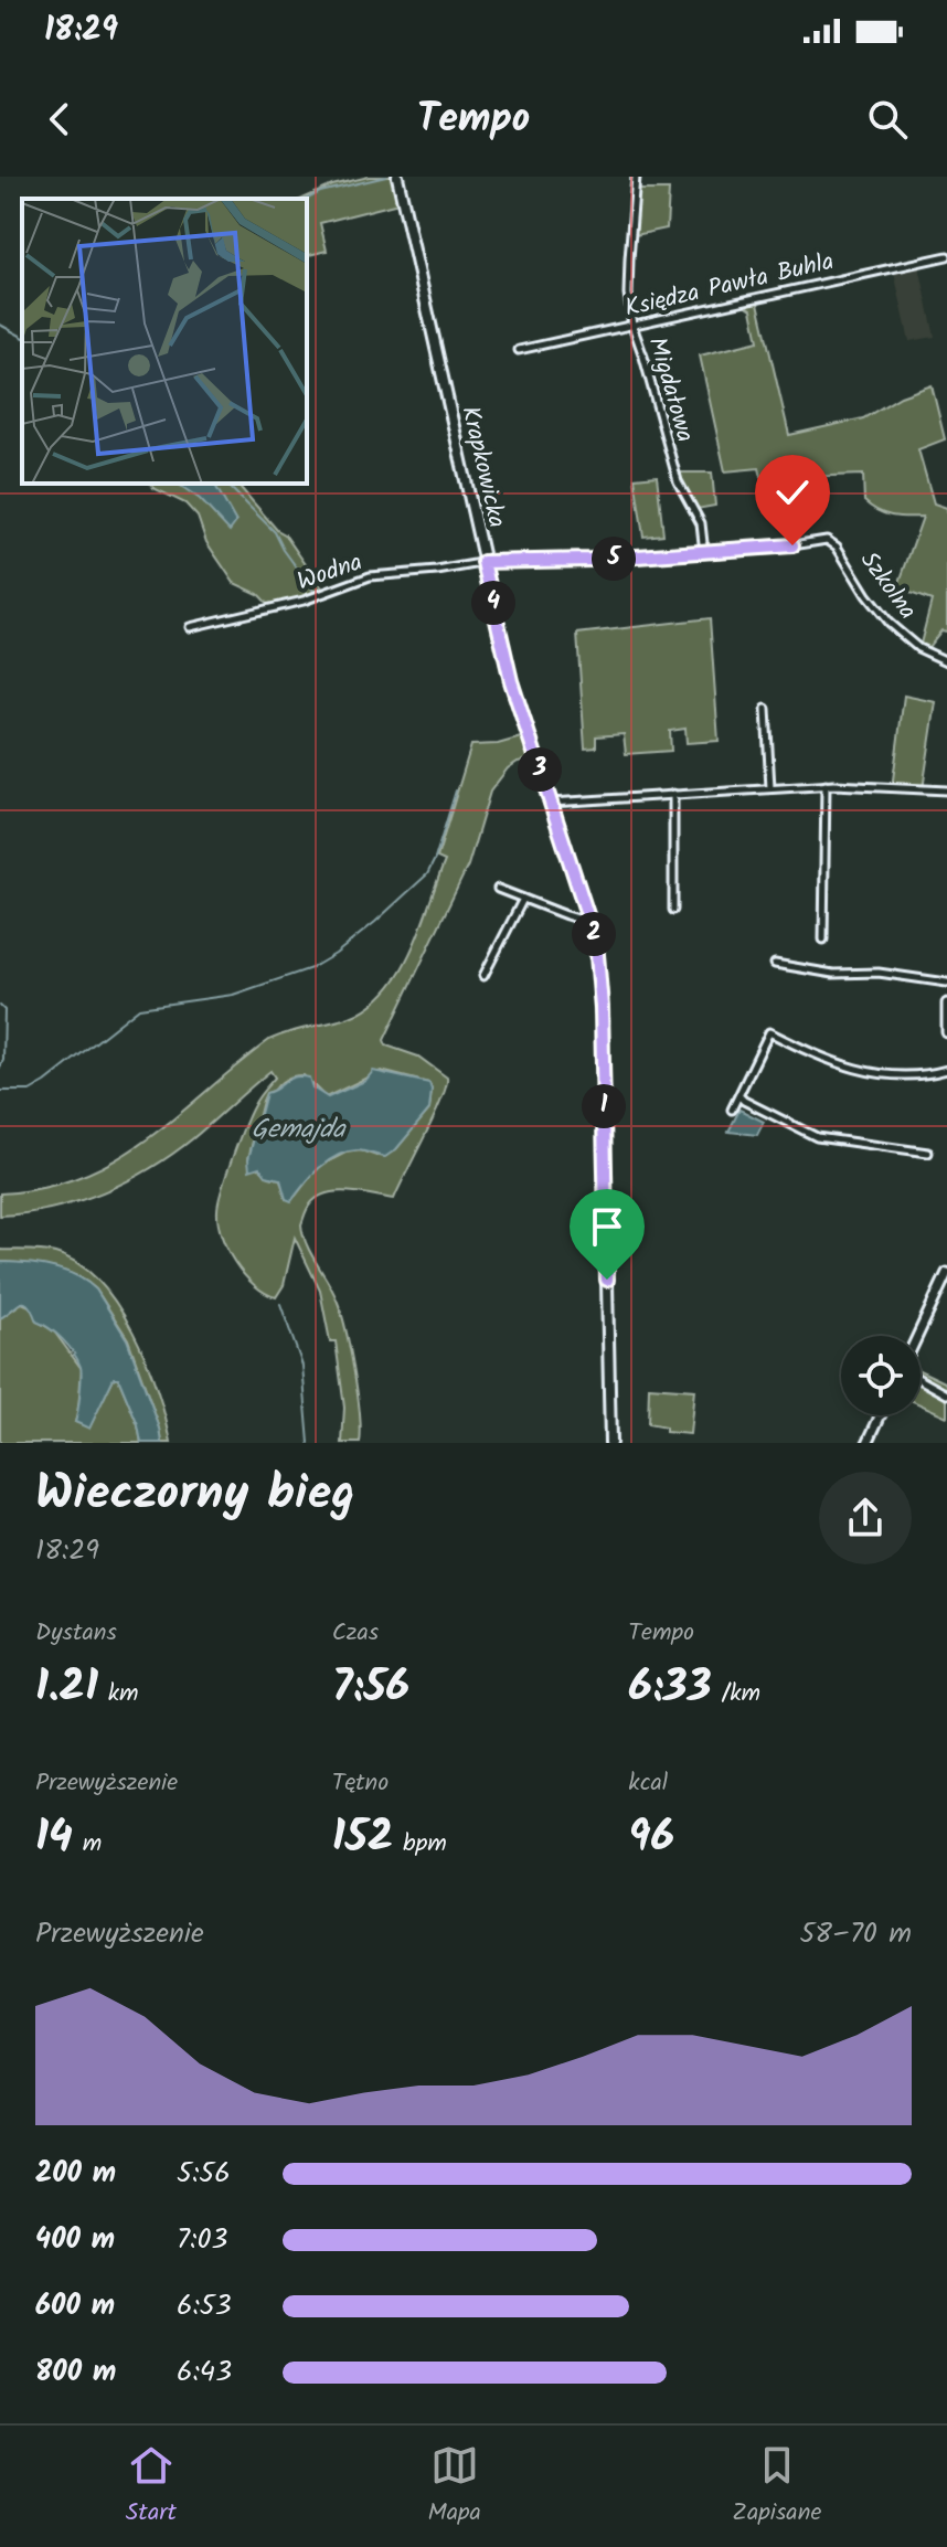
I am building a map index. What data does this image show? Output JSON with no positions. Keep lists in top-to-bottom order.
{
  "streets": {
    "main road": ["Krapkowicka"],
    "street": [
      "Księdza Pawła Buhla",
      "Migdałowa",
      "Wodna",
      "Szkolna"
    ]
  },
  "crossings": [
    ["Księdza Pawła Buhla", "Migdałowa"],
    ["Migdałowa", "Szkolna"],
    ["Krapkowicka", "Wodna"],
    ["Krapkowicka", "Szkolna"],
    ["Wodna", "Szkolna"]
  ],
  "water": ["Gemajda"],
  "page": {
    "status": "18:29",
    "header": "Tempo",
    "pins": [
      "5",
      "4",
      "3",
      "2",
      "1"
    ],
    "heading": ["Wieczorny bieg", "18:29"],
    "stats": [
      ["Dystans", "1.21 km"],
      ["Czas", "7:56"],
      ["Tempo", "6:33 /km"],
      ["Przewyższenie", "14 m"],
      ["Tętno", "152 bpm"],
      ["kcal", "96"]
    ],
    "chart": ["Przewyższenie", "58–70 m"],
    "list": [
      {
        "name": "200 m",
        "note": "5:56"
      },
      {
        "name": "400 m",
        "note": "7:03"
      },
      {
        "name": "600 m",
        "note": "6:53"
      },
      {
        "name": "800 m",
        "note": "6:43"
      }
    ],
    "tabs": ["Start", "Mapa", "Zapisane"]
  }
}
